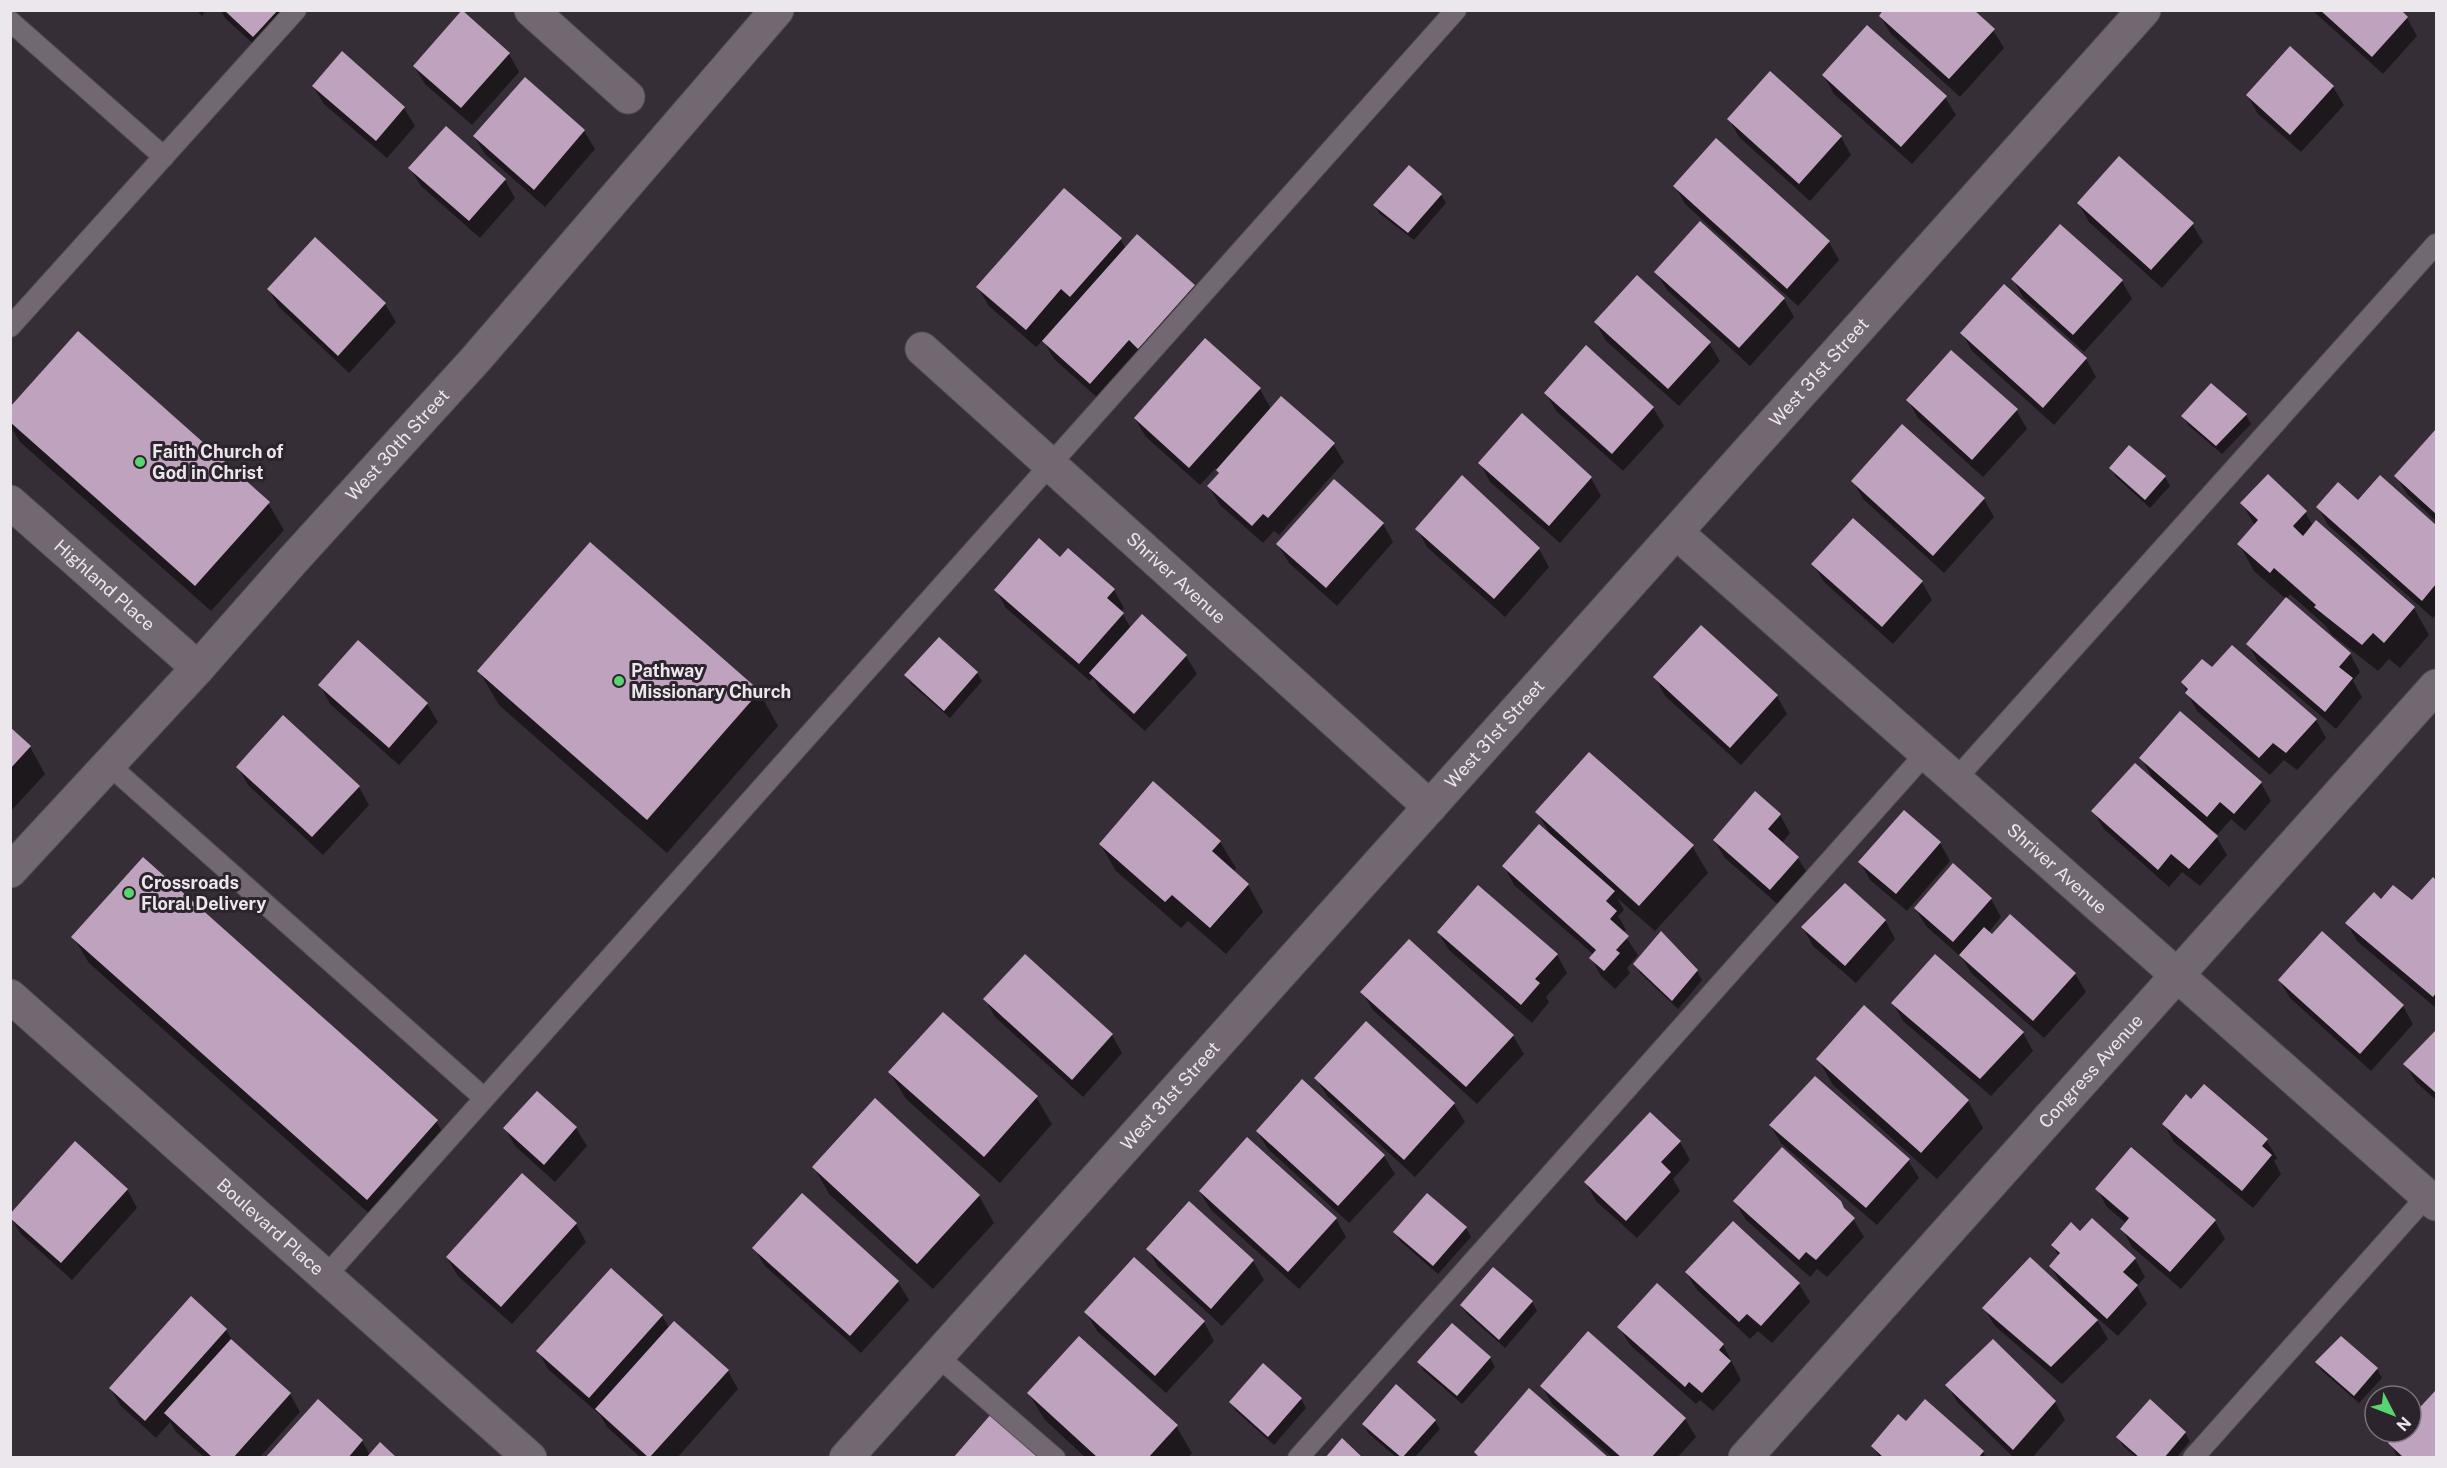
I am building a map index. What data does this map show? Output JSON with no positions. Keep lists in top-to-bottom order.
{
  "streets": {
    "street": [
      "West 31st Street",
      "West 30th Street",
      "Shriver Avenue",
      "Highland Place",
      "Congress Avenue",
      "Boulevard Place"
    ]
  },
  "crossings": [
    ["West 31st Street", "Shriver Avenue"],
    ["West 30th Street", "Highland Place"],
    ["Shriver Avenue", "Congress Avenue"]
  ],
  "places": ["Faith Church of God in Christ", "Pathway Missionary Church", "Crossroads Floral Delivery"],
  "north": "bottom right"
}
